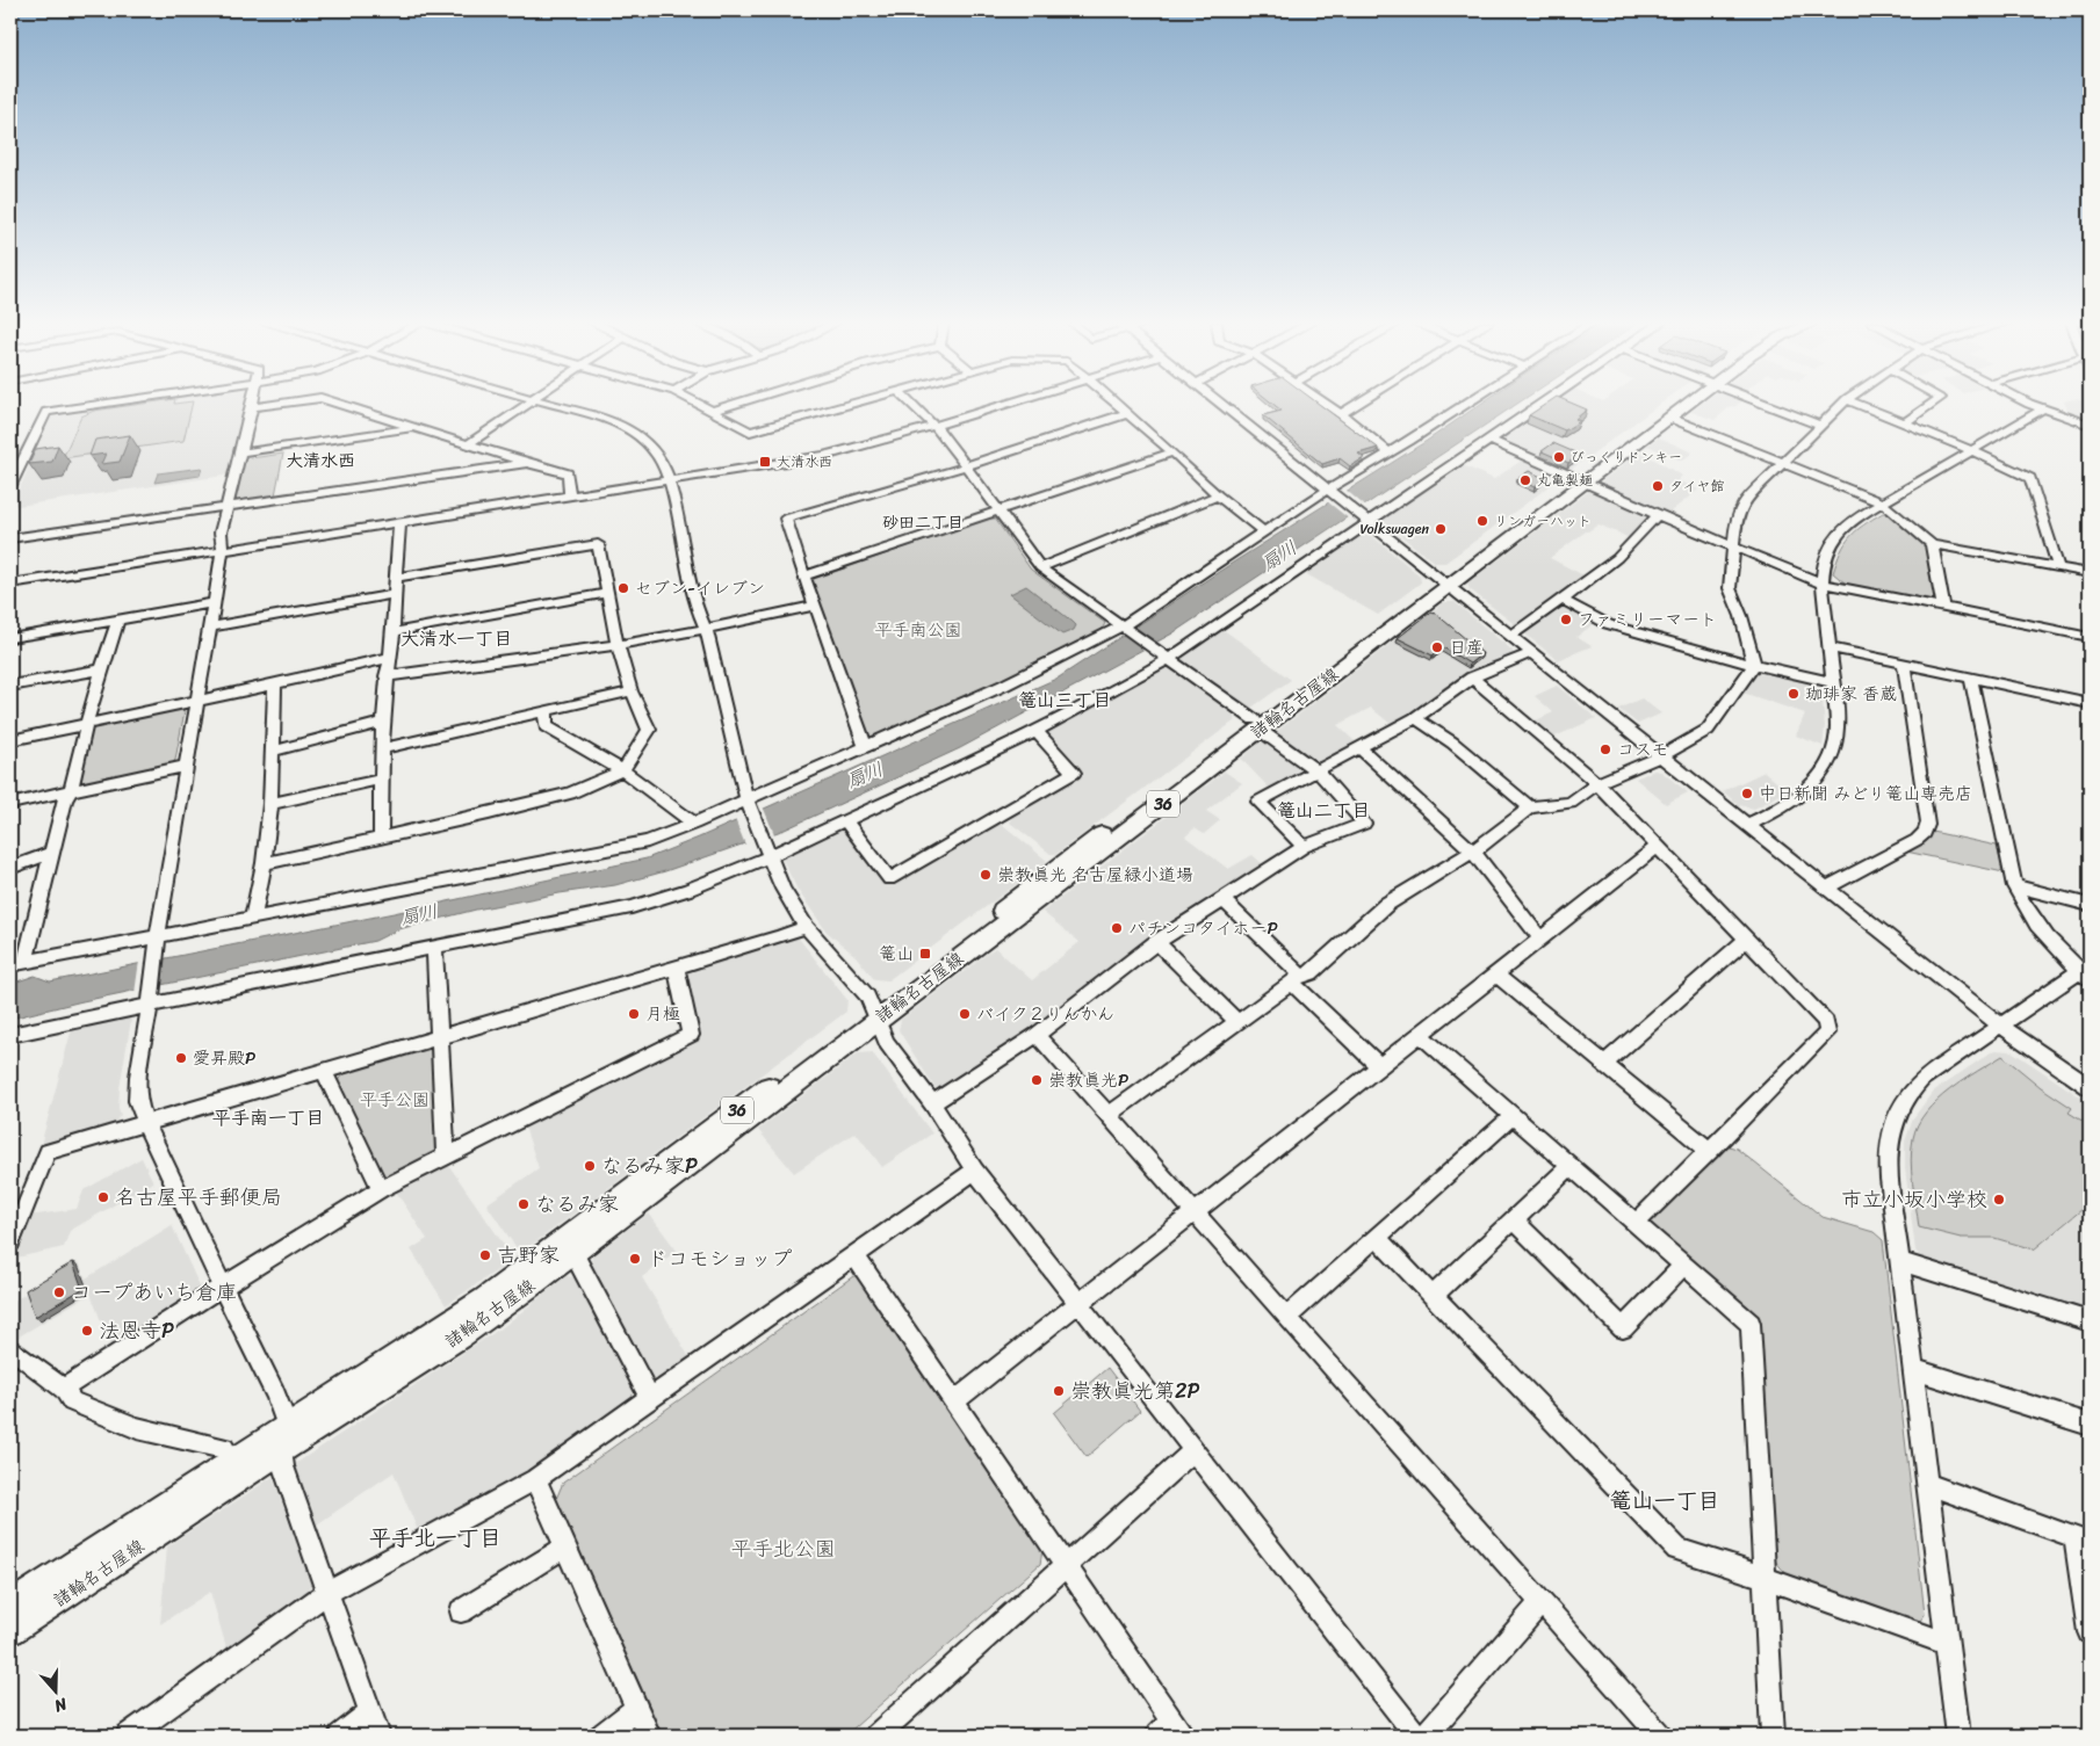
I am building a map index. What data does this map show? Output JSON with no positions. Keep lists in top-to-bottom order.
{
  "streets": {
    "main road": ["諸輪名古屋線", "36"]
  },
  "districts": [
    "大清水西",
    "砂田二丁目",
    "大清水一丁目",
    "篭山三丁目",
    "篭山二丁目",
    "平手南一丁目",
    "篭山一丁目",
    "平手北一丁目"
  ],
  "water": ["扇川"],
  "parks": ["平手南公園", "平手公園", "平手北公園"],
  "places": {
    "other": [
      "びっくりドンキー",
      "丸亀製麺",
      "タイヤ館",
      "リンガーハット",
      "Volkswagen",
      "セブン-イレブン",
      "ファミリーマート",
      "日産",
      "珈琲家 香蔵",
      "コスモ",
      "中日新聞 みどり篭山専売店",
      "崇教眞光 名古屋緑小道場",
      "パチンコタイホーP",
      "月極",
      "バイク２りんかん",
      "愛昇殿P",
      "崇教眞光P",
      "なるみ家P",
      "名古屋平手郵便局",
      "市立小坂小学校",
      "なるみ家",
      "吉野家",
      "ドコモショップ",
      "コープあいち倉庫",
      "法恩寺P",
      "崇教眞光第2P"
    ],
    "transit": ["大清水西", "篭山"]
  },
  "north": "bottom"
}
